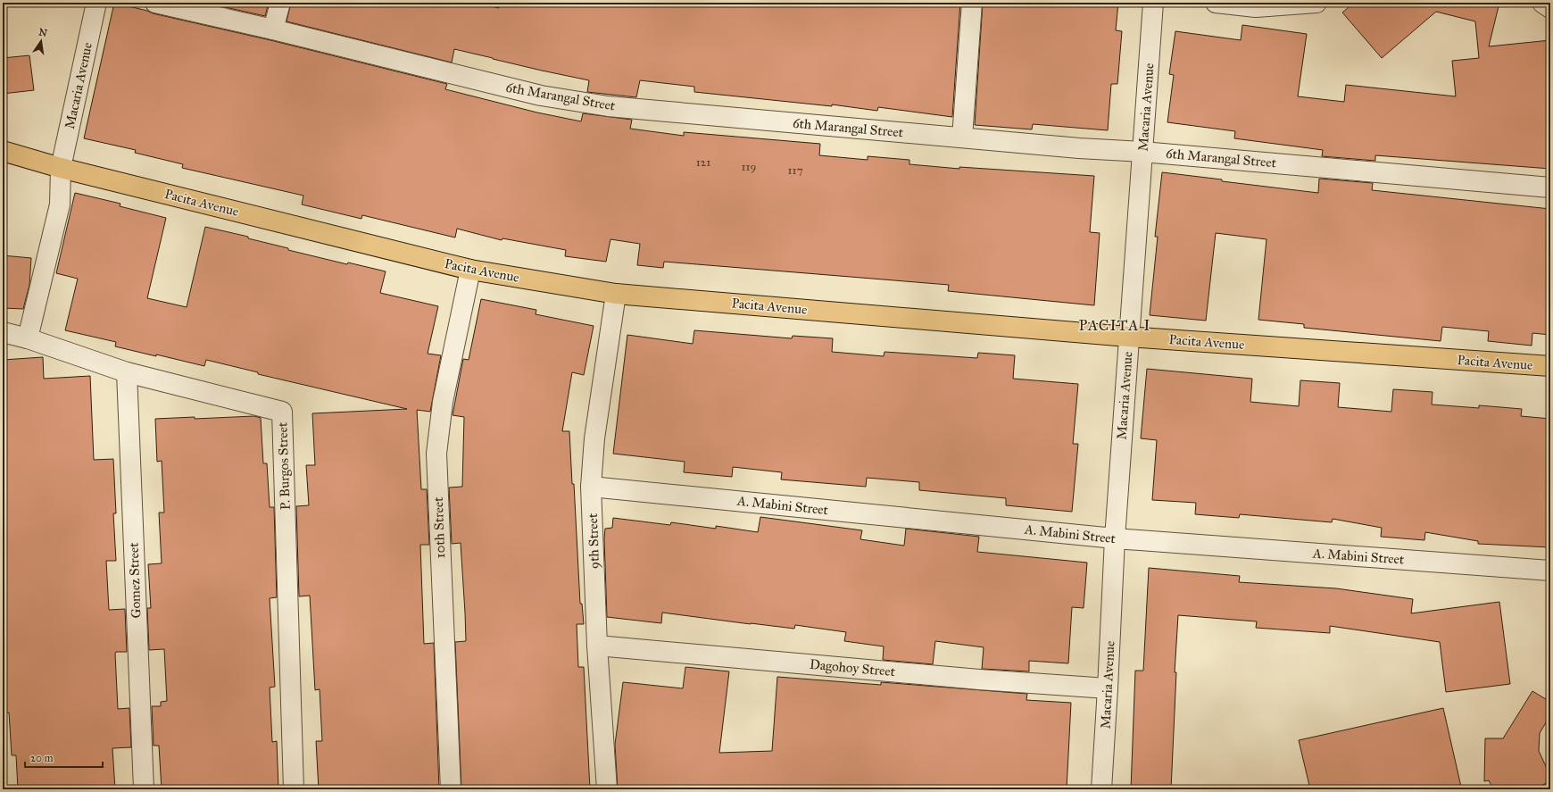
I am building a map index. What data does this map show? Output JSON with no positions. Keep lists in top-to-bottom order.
{
  "streets": {
    "main road": ["Pacita Avenue"],
    "street": [
      "Macaria Avenue",
      "6th Marangal Street",
      "P. Burgos Street",
      "A. Mabini Street",
      "10th Street",
      "9th Street",
      "Gomez Street",
      "Dagohoy Street"
    ]
  },
  "crossings": [
    ["Macaria Avenue", "6th Marangal Street"],
    ["Macaria Avenue", "Pacita Avenue"],
    ["Macaria Avenue", "P. Burgos Street"],
    ["Macaria Avenue", "A. Mabini Street"],
    ["Macaria Avenue", "Dagohoy Street"],
    ["Pacita Avenue", "10th Street"],
    ["Pacita Avenue", "9th Street"],
    ["P. Burgos Street", "Gomez Street"],
    ["A. Mabini Street", "9th Street"],
    ["9th Street", "Dagohoy Street"]
  ],
  "districts": ["PACITA I"],
  "house_numbers": ["121", "119", "117"],
  "scale_bar": "20 m",
  "north": "top"
}
